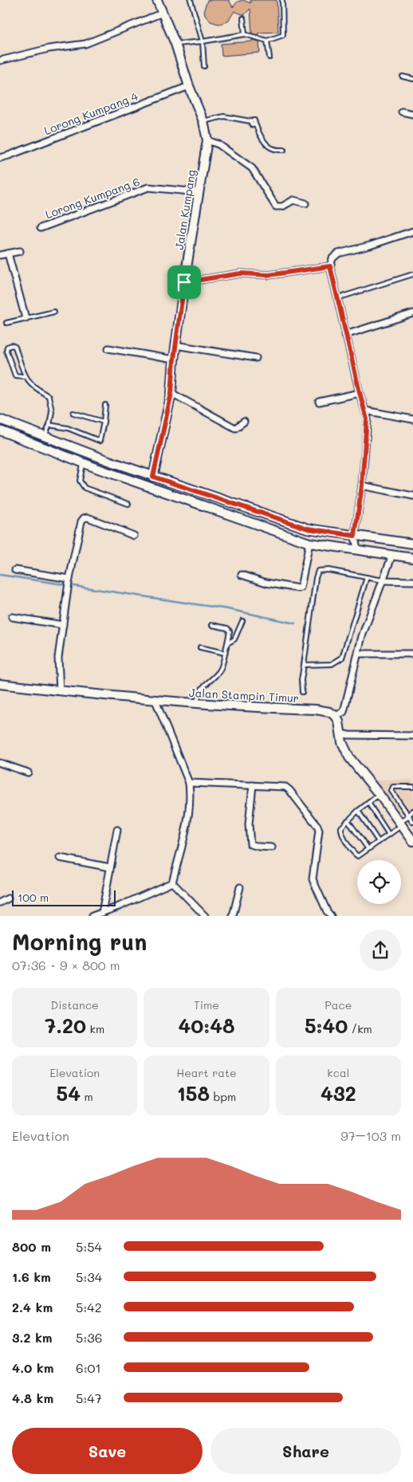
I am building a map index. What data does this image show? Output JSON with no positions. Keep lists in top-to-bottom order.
{
  "streets": {
    "street": [
      "Lorong Kumpang 4",
      "Lorong Kumpang 6",
      "Jalan Kumpang",
      "Jalan Stampin Timur"
    ]
  },
  "crossings": [
    ["Lorong Kumpang 4", "Jalan Kumpang"],
    ["Lorong Kumpang 6", "Jalan Kumpang"]
  ],
  "scale_bar": "100 m",
  "page": {
    "scale": "100 m",
    "heading": ["Morning run", "07:36 · 9 × 800 m"],
    "stats": [
      ["Distance", "7.20 km"],
      ["Time", "40:48"],
      ["Pace", "5:40 /km"],
      ["Elevation", "54 m"],
      ["Heart rate", "158 bpm"],
      ["kcal", "432"]
    ],
    "chart": ["Elevation", "97–103 m"],
    "list": [
      {
        "name": "800 m",
        "note": "5:54"
      },
      {
        "name": "1.6 km",
        "note": "5:34"
      },
      {
        "name": "2.4 km",
        "note": "5:42"
      },
      {
        "name": "3.2 km",
        "note": "5:36"
      },
      {
        "name": "4.0 km",
        "note": "6:01"
      },
      {
        "name": "4.8 km",
        "note": "5:47"
      }
    ],
    "buttons": ["Save", "Share"]
  }
}
